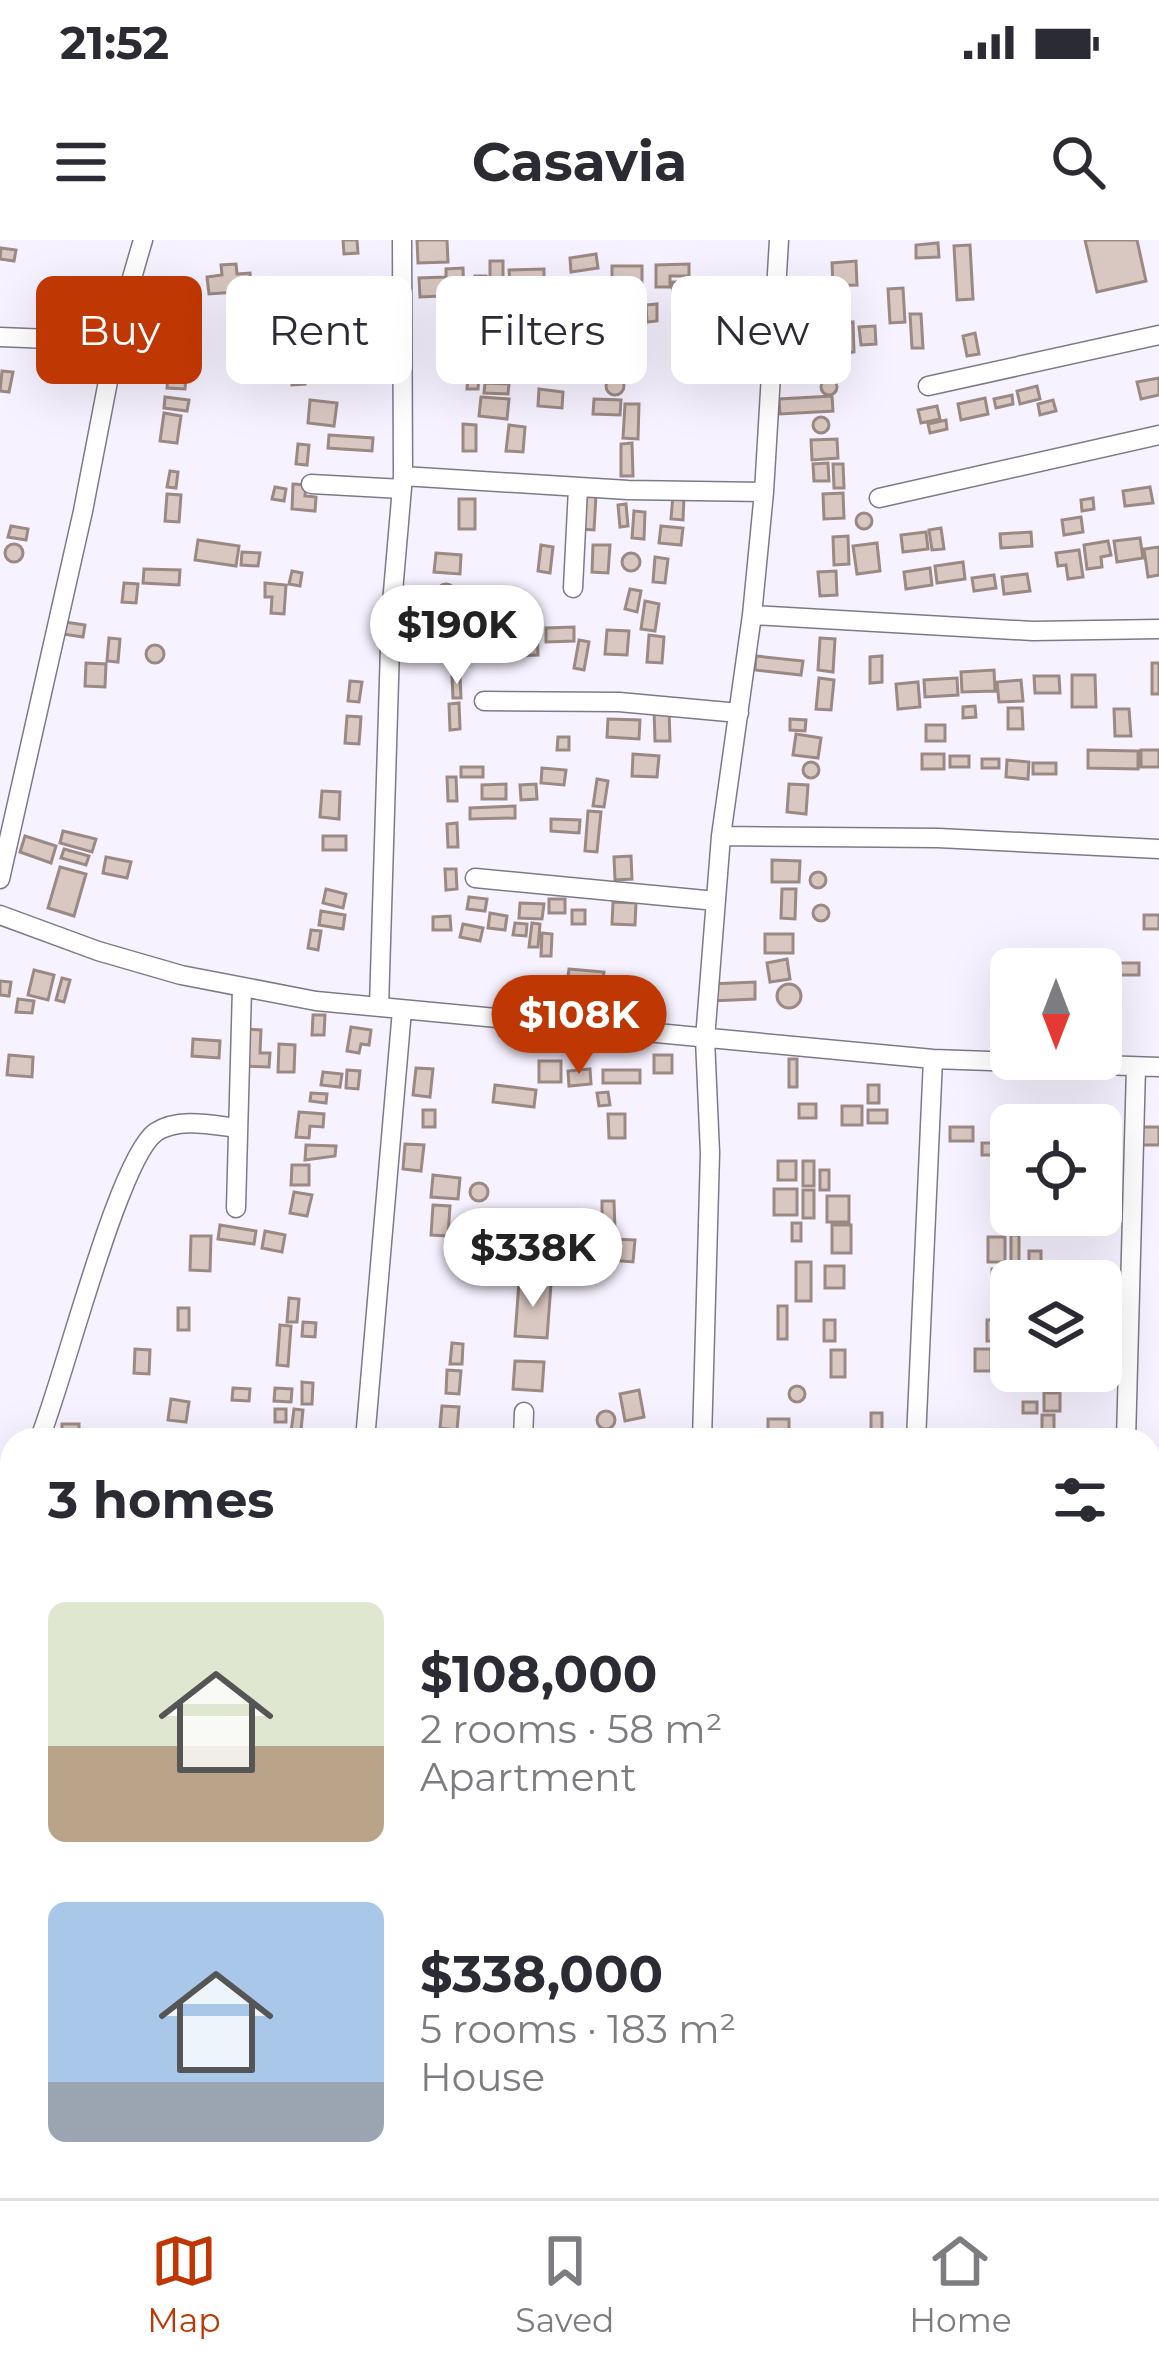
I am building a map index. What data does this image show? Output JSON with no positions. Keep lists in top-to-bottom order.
{
  "north": "bottom",
  "page": {
    "status": "21:52",
    "header": "Casavia",
    "chip": [
      "Buy",
      "Rent",
      "Filters",
      "New"
    ],
    "price": ["$190K", "$108K", "$338K"],
    "heading": "3 homes",
    "list": [
      {
        "name": "$108,000",
        "note": "2 rooms · 58 m² · Apartment"
      },
      {
        "name": "$338,000",
        "note": "5 rooms · 183 m² · House"
      }
    ],
    "tabs": ["Map", "Saved", "Home"]
  }
}
